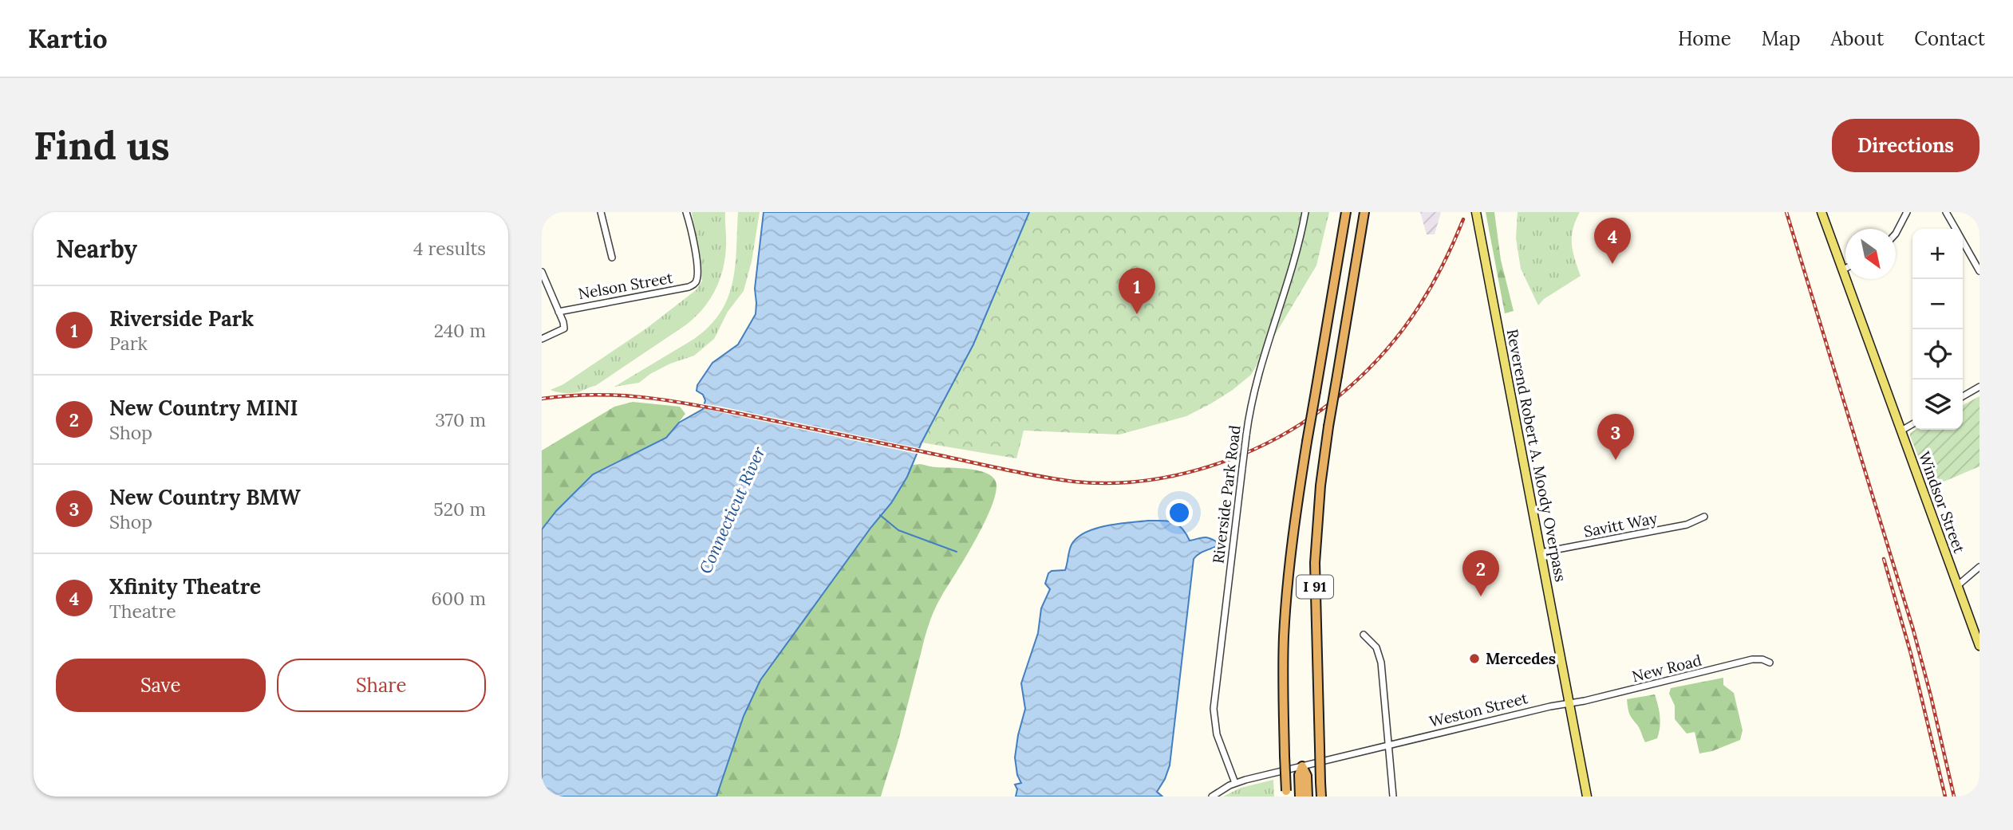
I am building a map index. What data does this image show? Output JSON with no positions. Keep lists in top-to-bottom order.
{
  "streets": {
    "highway": ["I 91"],
    "main road": ["Reverend Robert A. Moody Overpass", "Windsor Street"],
    "street": [
      "Nelson Street",
      "Riverside Park Road",
      "Savitt Way",
      "New Road",
      "Weston Street"
    ]
  },
  "crossings": [
    ["Reverend Robert A. Moody Overpass", "Savitt Way"],
    ["Reverend Robert A. Moody Overpass", "New Road"],
    ["Reverend Robert A. Moody Overpass", "Weston Street"],
    ["Riverside Park Road", "Weston Street"],
    ["New Road", "Weston Street"]
  ],
  "water": ["Connecticut River"],
  "places": ["Mercedes"],
  "north": "bottom right",
  "page": {
    "header": "Kartio",
    "nav": [
      "Home",
      "Map",
      "About",
      "Contact"
    ],
    "buttons": [
      "Directions",
      ["Save", "Share"]
    ],
    "title": "Find us",
    "heading": ["Nearby", "4 results"],
    "pins": [
      "4",
      "1",
      "3",
      "2"
    ],
    "map_buttons": ["+", "−"],
    "list": [
      {
        "mark": "1",
        "name": "Riverside Park",
        "note": "Park",
        "value": "240 m"
      },
      {
        "mark": "2",
        "name": "New Country MINI",
        "note": "Shop",
        "value": "370 m"
      },
      {
        "mark": "3",
        "name": "New Country BMW",
        "note": "Shop",
        "value": "520 m"
      },
      {
        "mark": "4",
        "name": "Xfinity Theatre",
        "note": "Theatre",
        "value": "600 m"
      }
    ]
  }
}
